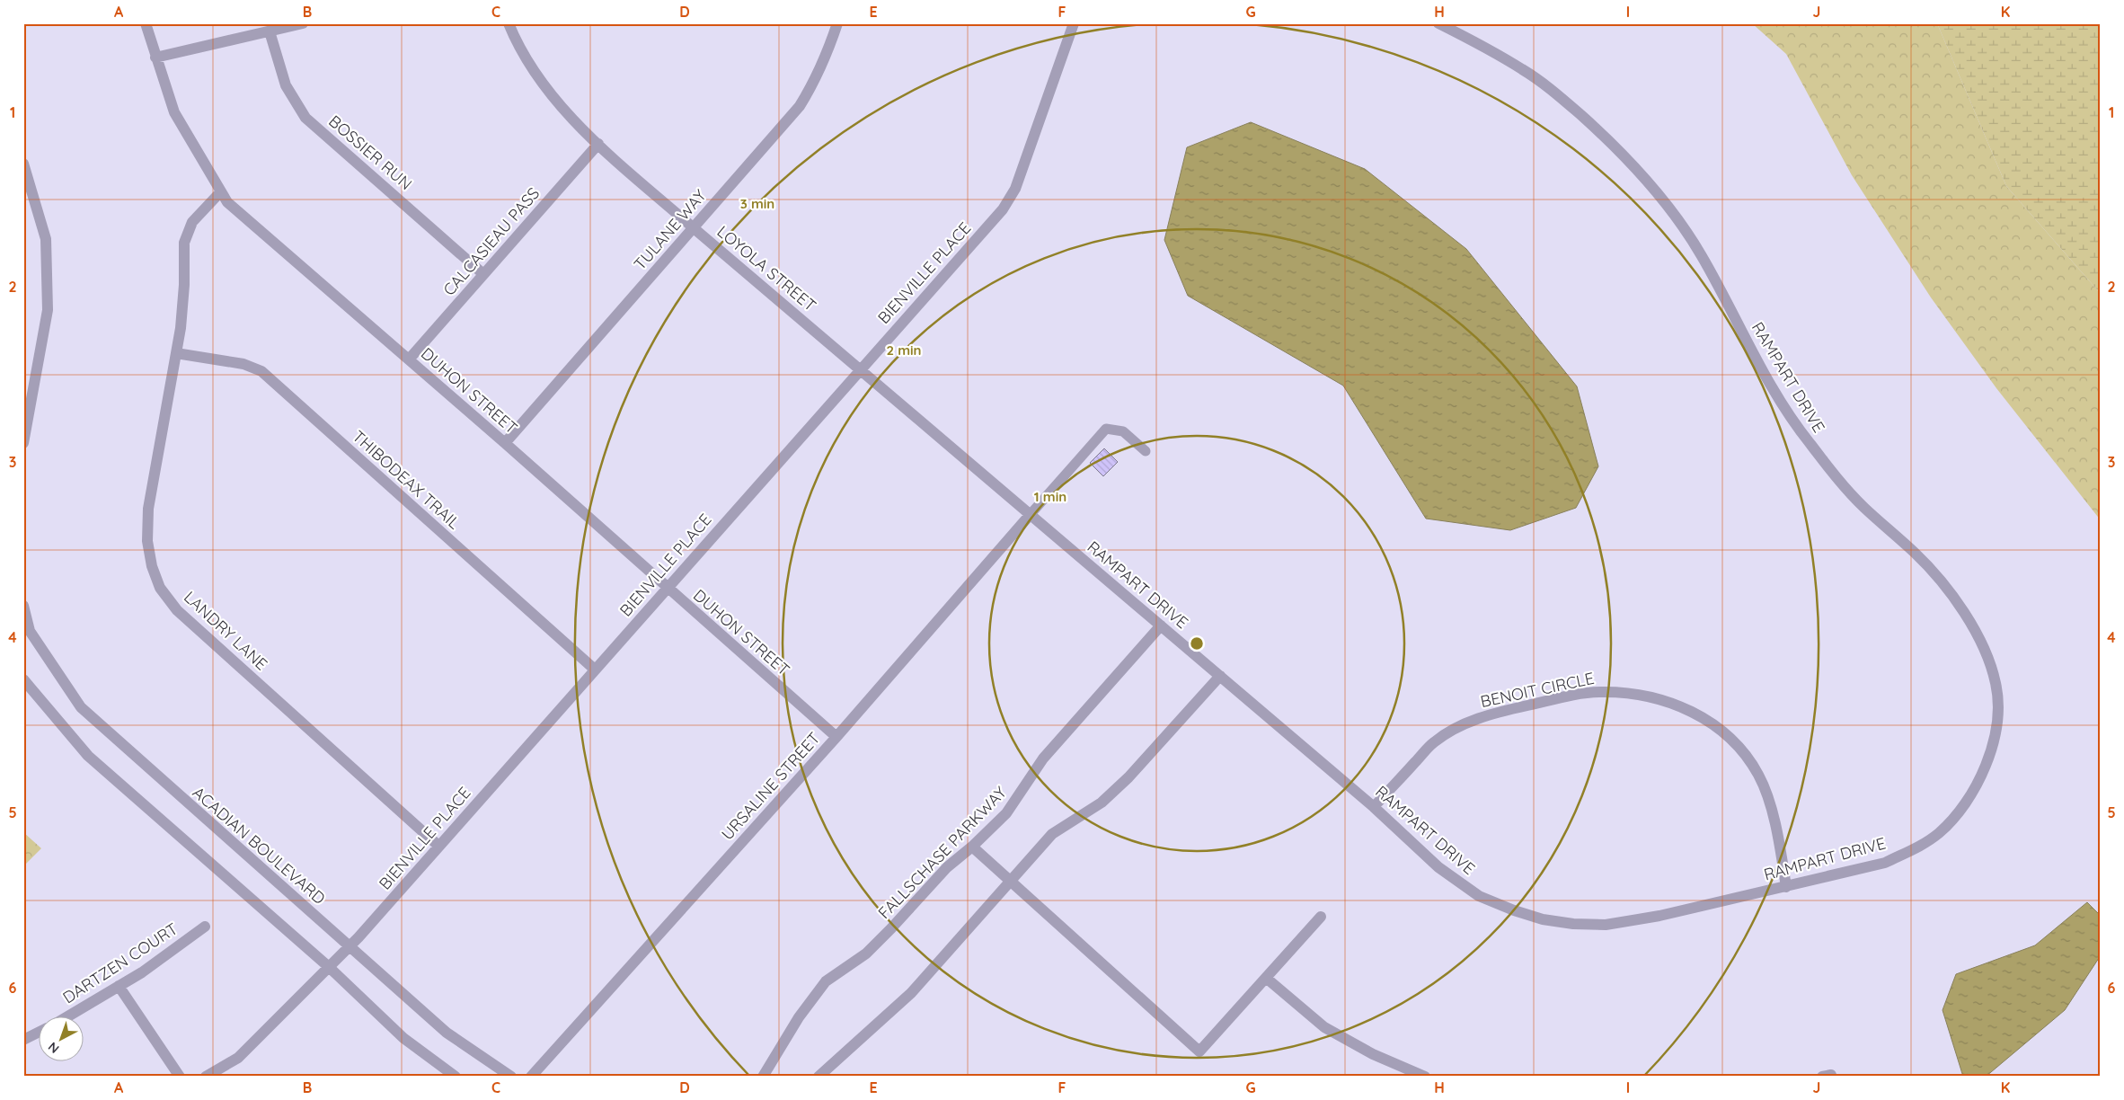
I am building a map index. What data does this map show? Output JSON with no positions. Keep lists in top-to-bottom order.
{
  "streets": {
    "street": [
      "BOSSIER RUN",
      "TULANE WAY",
      "CALCASIEAU PASS",
      "LOYOLA STREET",
      "BIENVILLE PLACE",
      "RAMPART DRIVE",
      "DUHON STREET",
      "THIBODEAX TRAIL",
      "LANDRY LANE",
      "BENOIT CIRCLE",
      "URSALINE STREET",
      "ACADIAN BOULEVARD",
      "FALLSCHASE PARKWAY",
      "DARTZEN COURT"
    ]
  },
  "crossings": [
    ["BOSSIER RUN", "CALCASIEAU PASS"],
    ["TULANE WAY", "LOYOLA STREET"],
    ["TULANE WAY", "DUHON STREET"],
    ["CALCASIEAU PASS", "LOYOLA STREET"],
    ["CALCASIEAU PASS", "DUHON STREET"],
    ["LOYOLA STREET", "BIENVILLE PLACE"],
    ["LOYOLA STREET", "RAMPART DRIVE"],
    ["LOYOLA STREET", "URSALINE STREET"],
    ["BIENVILLE PLACE", "DUHON STREET"],
    ["BIENVILLE PLACE", "THIBODEAX TRAIL"],
    ["BIENVILLE PLACE", "LANDRY LANE"],
    ["BIENVILLE PLACE", "ACADIAN BOULEVARD"],
    ["RAMPART DRIVE", "BENOIT CIRCLE"],
    ["RAMPART DRIVE", "URSALINE STREET"],
    ["RAMPART DRIVE", "FALLSCHASE PARKWAY"],
    ["DUHON STREET", "LANDRY LANE"],
    ["DUHON STREET", "URSALINE STREET"],
    ["THIBODEAX TRAIL", "LANDRY LANE"]
  ],
  "north": "bottom left",
  "grid": {
    "columns": [
      "A",
      "B",
      "C",
      "D",
      "E",
      "F",
      "G",
      "H",
      "I",
      "J",
      "K"
    ],
    "rows": [
      "1",
      "2",
      "3",
      "4",
      "5",
      "6"
    ]
  },
  "rings": ["3 min", "2 min", "1 min"]
}
